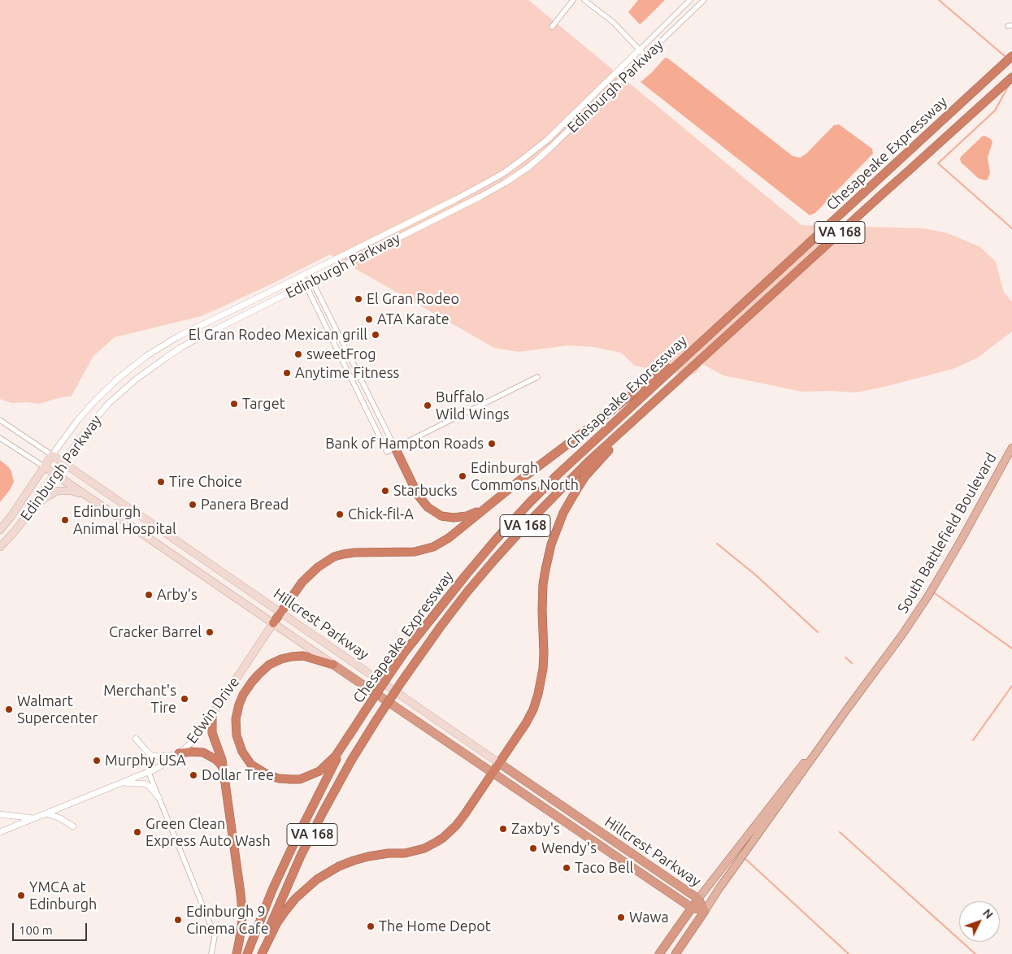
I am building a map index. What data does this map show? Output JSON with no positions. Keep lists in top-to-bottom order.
{
  "streets": {
    "highway": [
      "Chesapeake Expressway",
      "VA 168",
      "South Battlefield Boulevard",
      "Hillcrest Parkway"
    ],
    "main road": ["Edinburgh Parkway", "Edwin Drive"]
  },
  "crossings": [
    ["Edinburgh Parkway", "Hillcrest Parkway"],
    ["South Battlefield Boulevard", "Hillcrest Parkway"],
    ["Hillcrest Parkway", "Edwin Drive"]
  ],
  "places": [
    "El Gran Rodeo",
    "ATA Karate",
    "El Gran Rodeo Mexican grill",
    "sweetFrog",
    "Anytime Fitness",
    "Target",
    "Buffalo Wild Wings",
    "Bank of Hampton Roads",
    "Edinburgh Commons North",
    "Tire Choice",
    "Starbucks",
    "Panera Bread",
    "Chick-fil-A",
    "Edinburgh Animal Hospital",
    "Arby's",
    "Cracker Barrel",
    "Merchant's Tire",
    "Walmart Supercenter",
    "Murphy USA",
    "Dollar Tree",
    "Zaxby's",
    "Green Clean Express Auto Wash",
    "Wendy's",
    "Taco Bell",
    "YMCA at Edinburgh",
    "Wawa",
    "Edinburgh 9 Cinema Cafe",
    "The Home Depot"
  ],
  "scale_bar": "100 m",
  "north": "top right"
}
